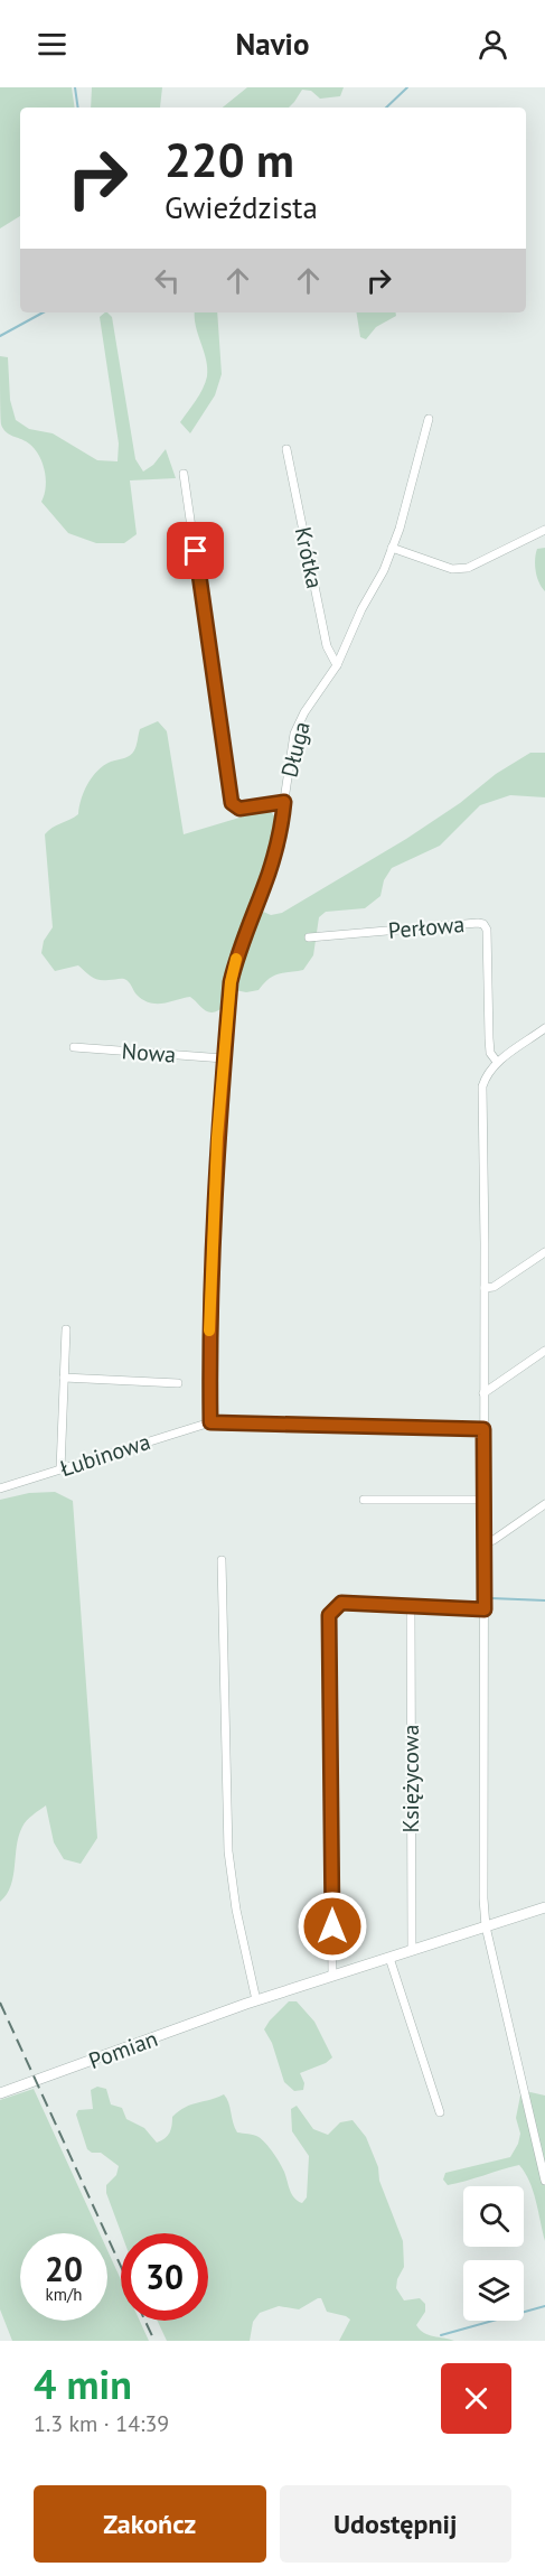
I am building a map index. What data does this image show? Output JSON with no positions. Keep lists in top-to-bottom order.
{
  "streets": {
    "street": [
      "Krótka",
      "Długa",
      "Perłowa",
      "Nowa",
      "Łubinowa",
      "Księżycowa",
      "Pomian"
    ]
  },
  "crossings": [
    ["Krótka", "Długa"],
    ["Długa", "Nowa"],
    ["Długa", "Łubinowa"],
    ["Księżycowa", "Pomian"]
  ],
  "page": {
    "header": "Navio",
    "turn": ["220 m", "Gwieździsta"],
    "speed": "20 km/h",
    "limit": "30",
    "heading": ["4 min", "1.3 km · 14:39"],
    "buttons": ["Zakończ", "Udostępnij"]
  }
}
